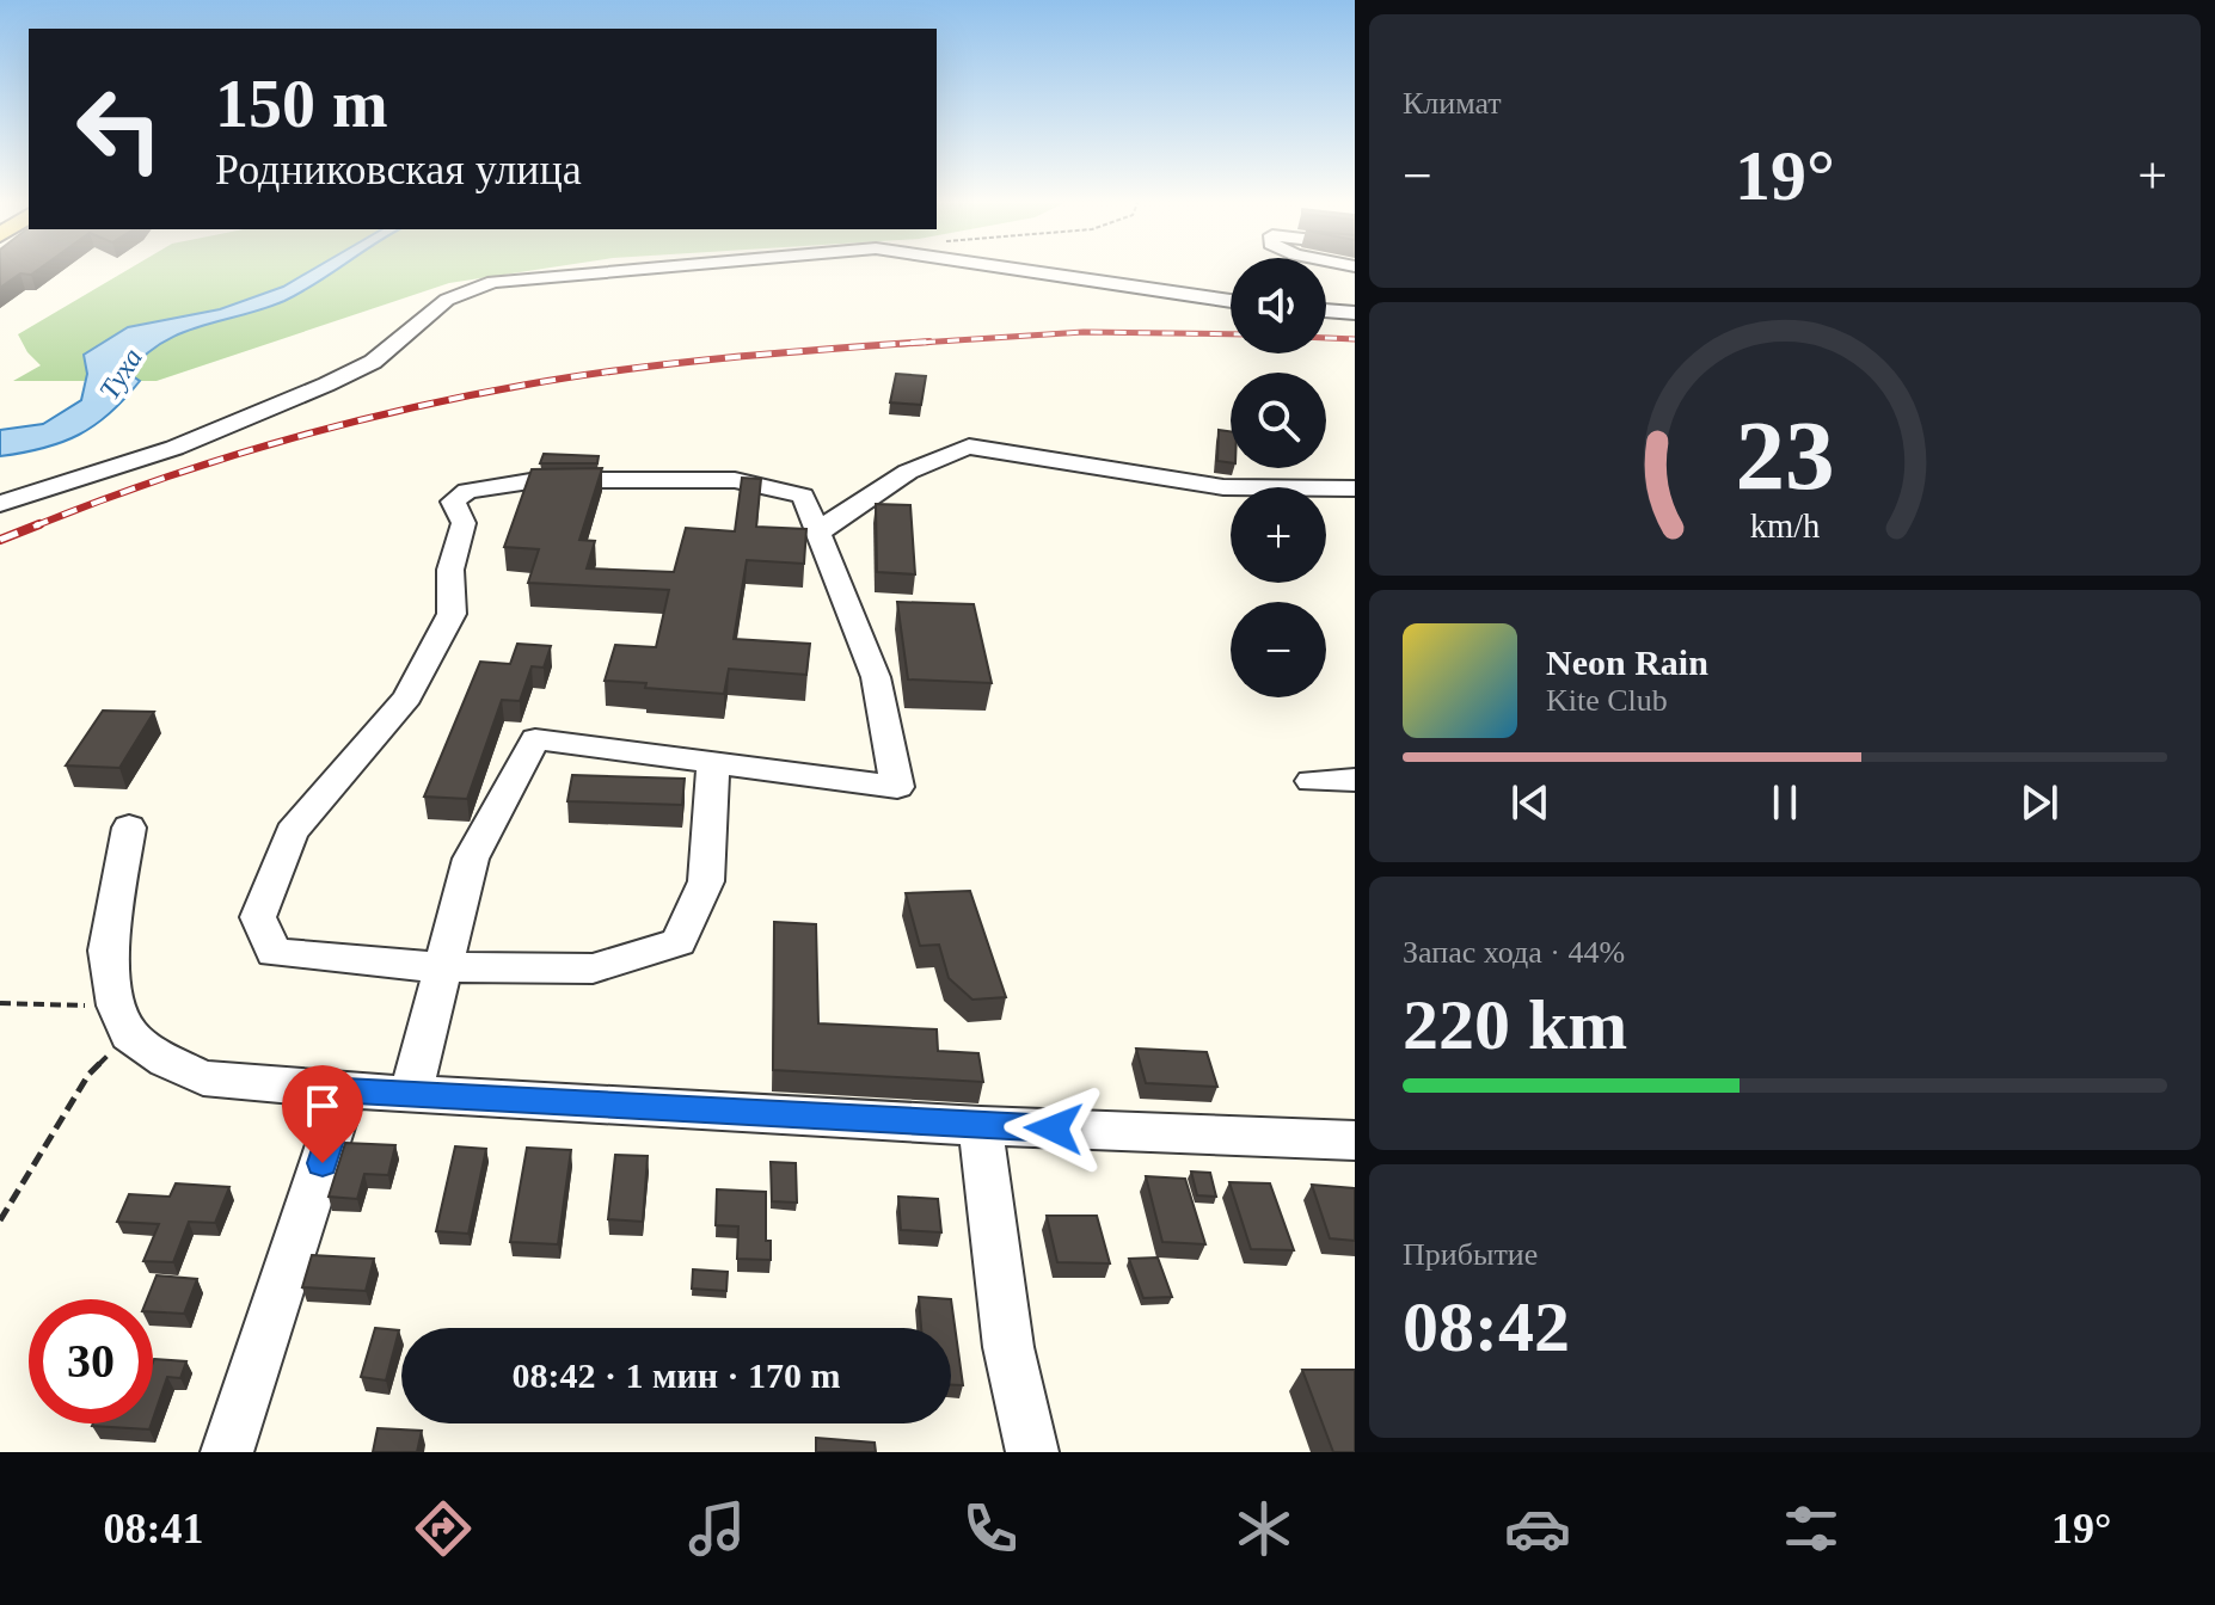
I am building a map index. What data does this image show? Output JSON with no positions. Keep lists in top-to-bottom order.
{
  "water": ["Туха"],
  "page": {
    "tile": [
      "Климат",
      ["Запас хода · 44%", "220 km"],
      ["Прибытие", "08:42"]
    ],
    "turn": ["150 m", "Родниковская улица"],
    "heat": ["−", "19°", "+"],
    "map_buttons": ["+", "−"],
    "song": ["Neon Rain", "Kite Club"],
    "limit": "30",
    "trip": "08:42 · 1 мин · 170 m",
    "tabs": ["08:41", "19°"],
    "gauge": ["23", "km/h"]
  }
}
